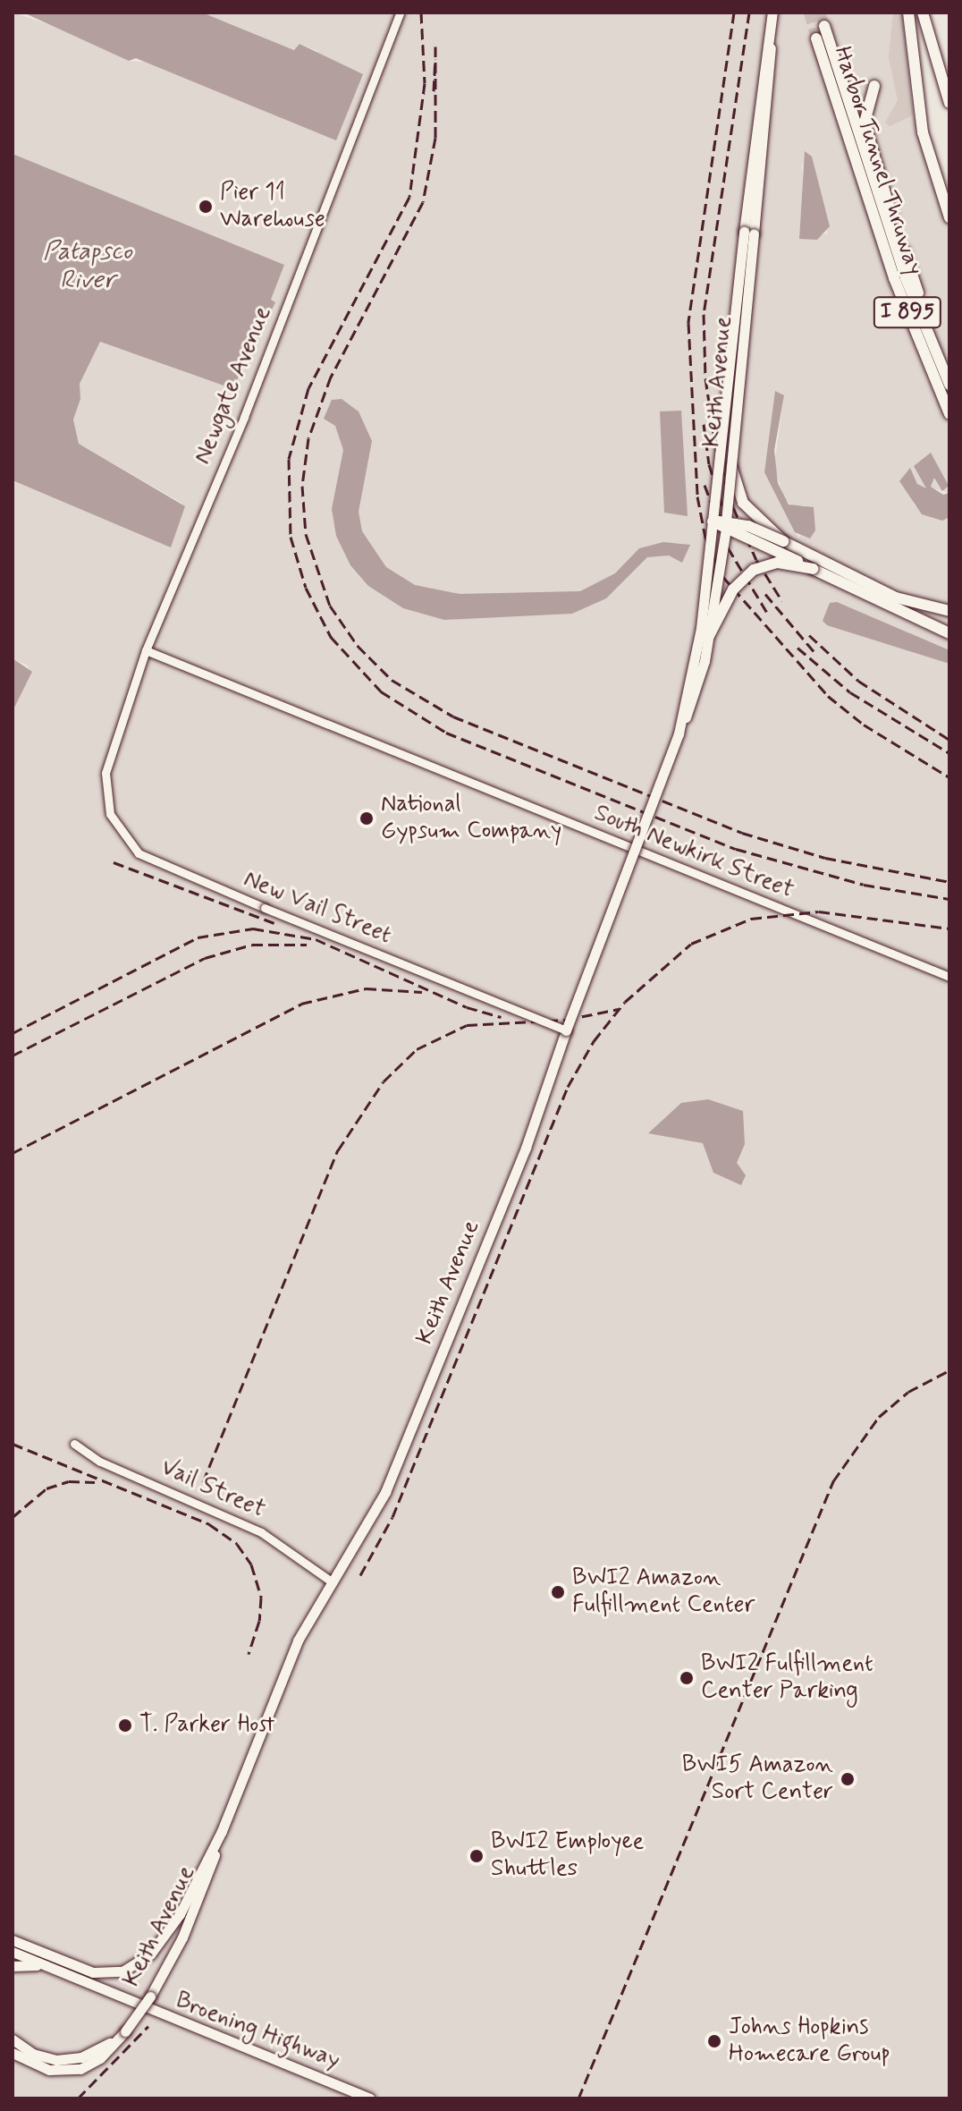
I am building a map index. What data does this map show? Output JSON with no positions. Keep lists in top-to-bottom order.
{
  "streets": {
    "highway": ["Harbor Tunnel Thruway", "I 895"],
    "main road": ["Keith Avenue", "Broening Highway"],
    "street": [
      "Newgate Avenue",
      "South Newkirk Street",
      "New Vail Street",
      "Vail Street"
    ]
  },
  "crossings": [
    ["Keith Avenue", "New Vail Street"],
    ["Keith Avenue", "Vail Street"],
    ["Newgate Avenue", "South Newkirk Street"],
    ["Newgate Avenue", "New Vail Street"]
  ],
  "water": ["Patapsco River"],
  "places": [
    "Pier 11 Warehouse",
    "National Gypsum Company",
    "BWI2 Amazon Fulfillment Center",
    "BWI2 Fulfillment Center Parking",
    "T. Parker Host",
    "BWI5 Amazon Sort Center",
    "BWI2 Employee Shuttles",
    "Johns Hopkins Homecare Group"
  ]
}
